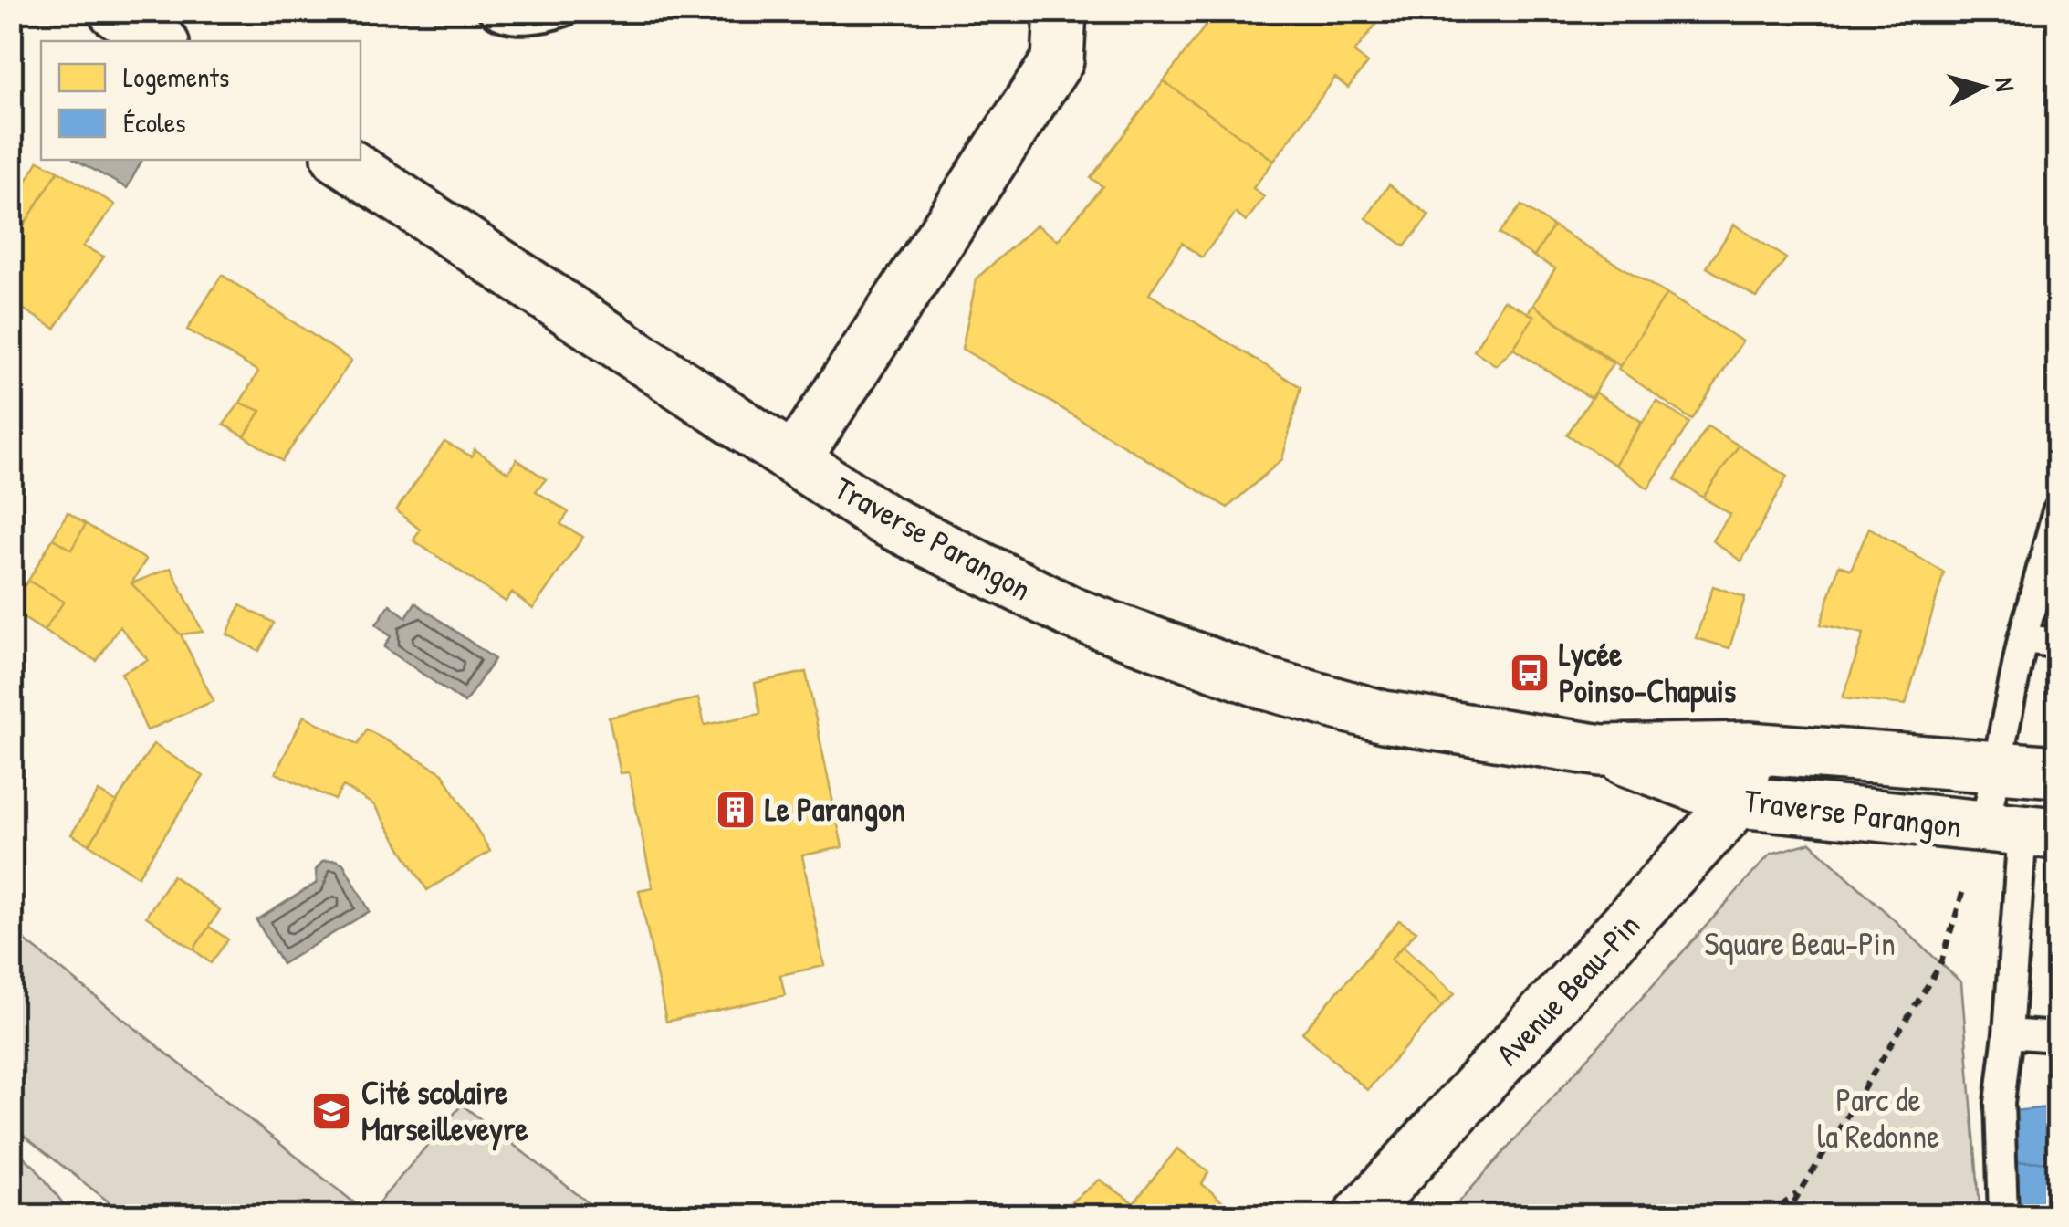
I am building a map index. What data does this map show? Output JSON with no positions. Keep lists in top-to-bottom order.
{
  "streets": {
    "street": ["Traverse Parangon", "Avenue Beau-Pin"]
  },
  "crossings": [
    ["Traverse Parangon", "Avenue Beau-Pin"]
  ],
  "parks": ["Square Beau-Pin", "Parc de la Redonne"],
  "places": {
    "bus stop": ["Lycée Poinso-Chapuis"],
    "building": ["Le Parangon"],
    "school or university": ["Cité scolaire Marseilleveyre"]
  },
  "legend": ["Logements", "Écoles"],
  "north": "right"
}
